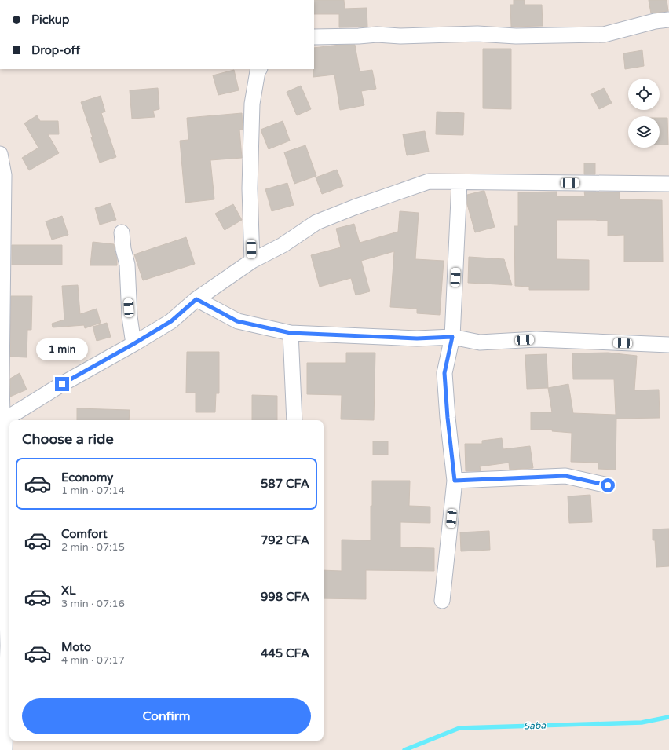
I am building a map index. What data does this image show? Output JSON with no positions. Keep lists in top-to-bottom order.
{
  "water": ["Saba"],
  "page": {
    "banner": ["Pickup", "Drop-off"],
    "bubble": "1 min",
    "heading": "Choose a ride",
    "list": [
      {
        "name": "Economy",
        "note": "1 min · 07:14",
        "value": "587 CFA"
      },
      {
        "name": "Comfort",
        "note": "2 min · 07:15",
        "value": "792 CFA"
      },
      {
        "name": "XL",
        "note": "3 min · 07:16",
        "value": "998 CFA"
      },
      {
        "name": "Moto",
        "note": "4 min · 07:17",
        "value": "445 CFA"
      }
    ],
    "buttons": "Confirm"
  }
}
